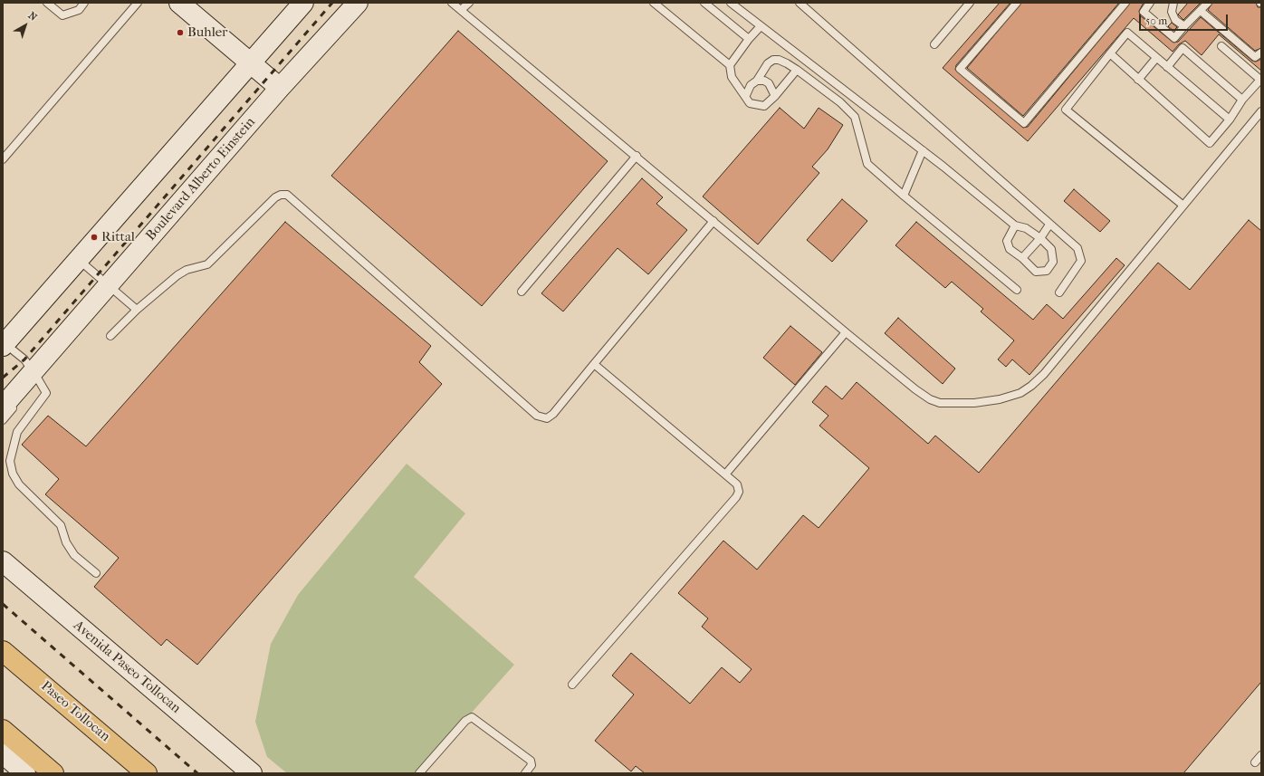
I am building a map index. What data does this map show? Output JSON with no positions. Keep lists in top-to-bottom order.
{
  "streets": {
    "highway": ["Paseo Tollocan"],
    "main road": ["Boulevard Alberto Einstein", "Avenida Paseo Tollocan"]
  },
  "places": ["Buhler", "Rittal"],
  "scale_bar": "50 m",
  "north": "top right"
}
